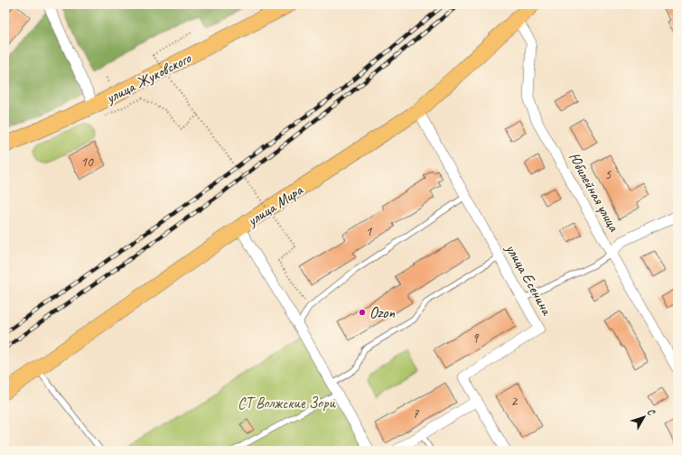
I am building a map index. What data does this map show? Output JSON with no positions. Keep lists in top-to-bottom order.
{
  "streets": {
    "main road": ["улица Жуковского", "улица Мира"],
    "street": ["Юбилейная улица", "улица Есенина"]
  },
  "crossings": [
    ["Юбилейная улица", "улица Мира"],
    ["улица Мира", "улица Есенина"]
  ],
  "parks": ["СТ Волжские Зори"],
  "places": ["Ozon"],
  "house_numbers": [
    "10",
    "5",
    "1",
    "9",
    "2",
    "7"
  ],
  "north": "top right"
}
